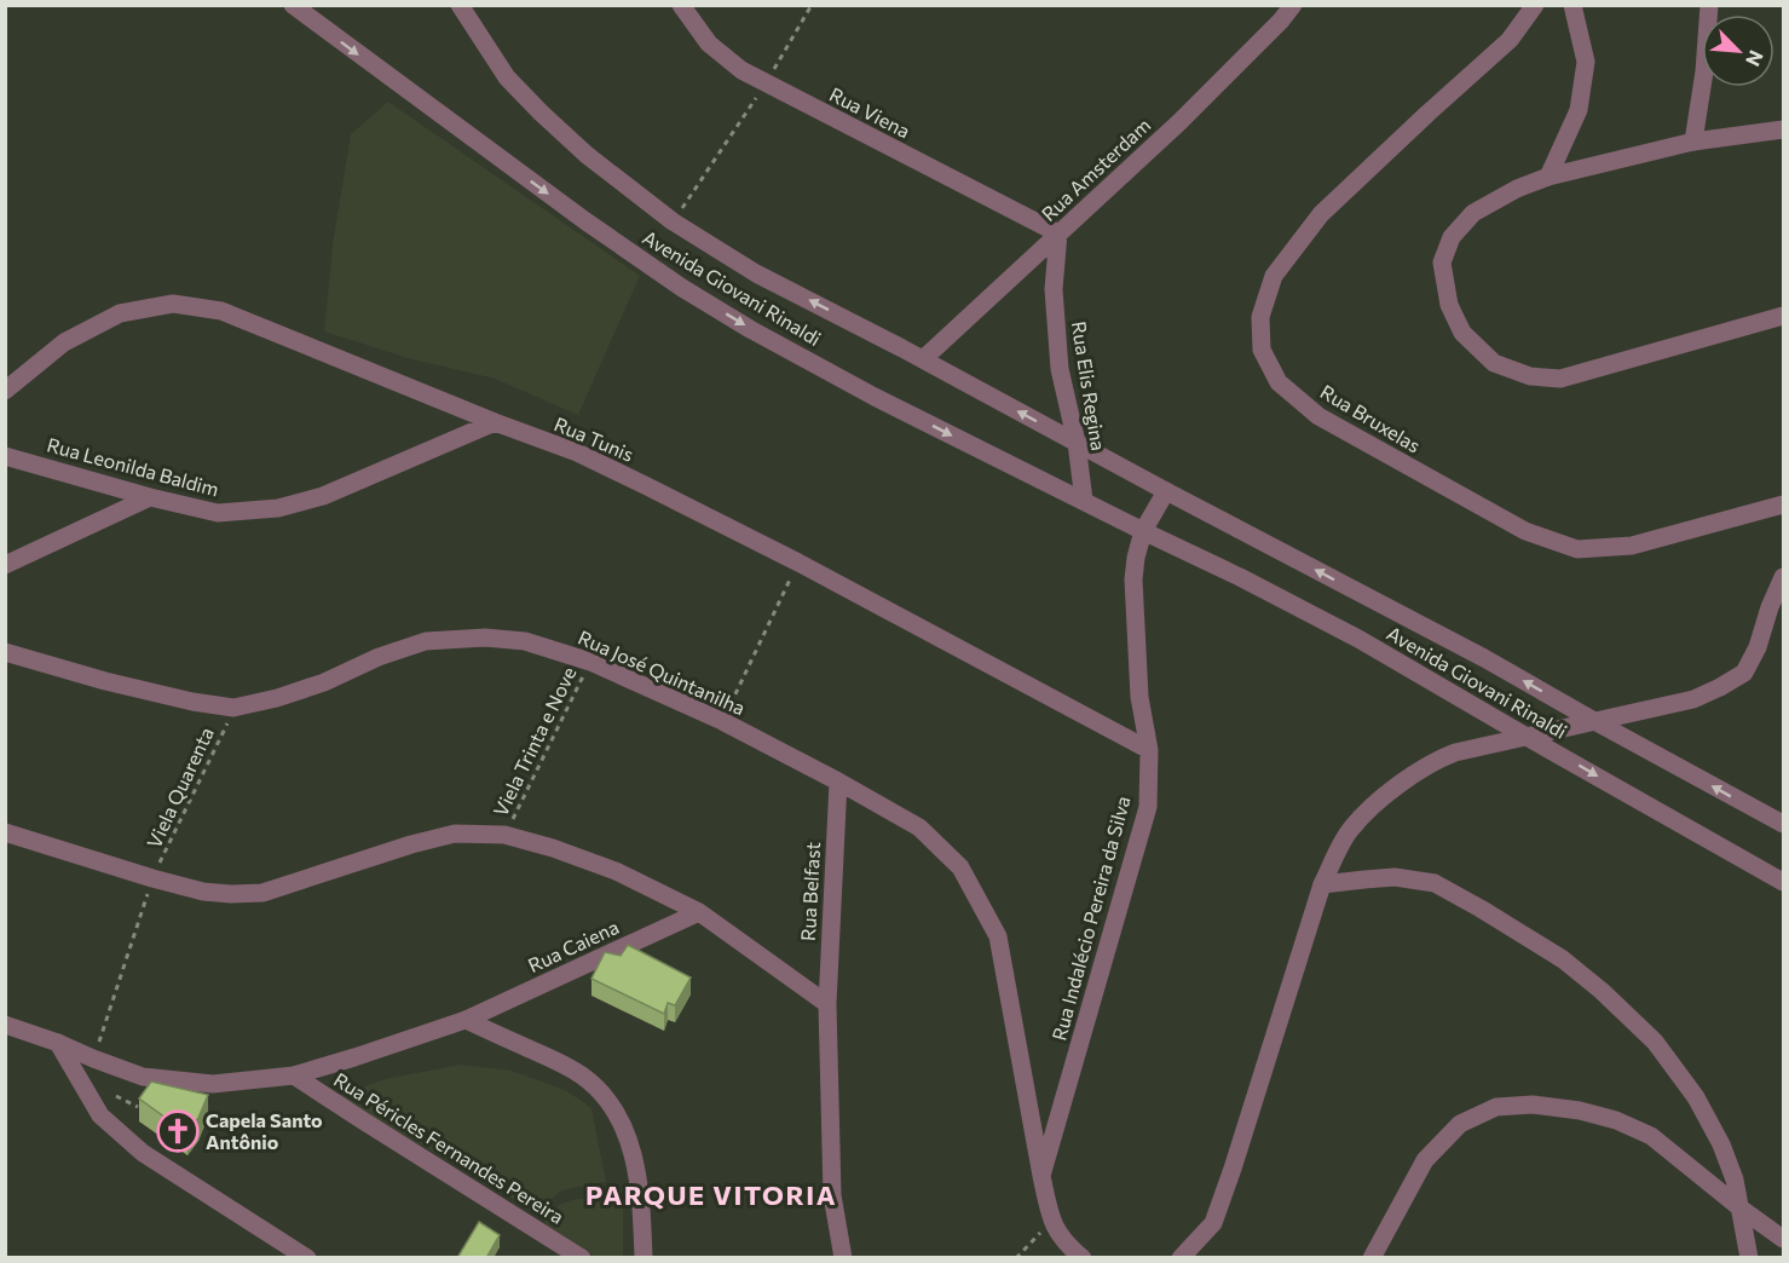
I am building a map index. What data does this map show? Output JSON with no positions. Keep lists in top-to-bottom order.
{
  "streets": {
    "street": [
      "Rua Viena",
      "Rua Amsterdam",
      "Avenida Giovani Rinaldi",
      "Rua Elis Regina",
      "Rua Bruxelas",
      "Rua Tunis",
      "Rua Leonilda Baldim",
      "Rua José Quintanilha",
      "Rua Belfast",
      "Rua Indalécio Pereira da Silva",
      "Rua Caiena",
      "Rua Péricles Fernandes Pereira"
    ],
    "path": ["Viela Trinta e Nove", "Viela Quarenta"]
  },
  "crossings": [
    ["Rua Viena", "Rua Amsterdam"],
    ["Rua Viena", "Rua Elis Regina"],
    ["Rua Amsterdam", "Avenida Giovani Rinaldi"],
    ["Rua Amsterdam", "Rua Elis Regina"],
    ["Avenida Giovani Rinaldi", "Rua Elis Regina"],
    ["Avenida Giovani Rinaldi", "Rua Indalécio Pereira da Silva"],
    ["Rua Tunis", "Rua Leonilda Baldim"],
    ["Rua Tunis", "Rua Indalécio Pereira da Silva"],
    ["Rua José Quintanilha", "Viela Trinta e Nove"],
    ["Rua José Quintanilha", "Viela Quarenta"],
    ["Rua José Quintanilha", "Rua Belfast"],
    ["Rua José Quintanilha", "Rua Indalécio Pereira da Silva"],
    ["Viela Quarenta", "Rua Caiena"],
    ["Rua Caiena", "Rua Péricles Fernandes Pereira"]
  ],
  "districts": ["PARQUE VITORIA"],
  "places": {
    "church": ["Capela Santo Antônio"]
  },
  "north": "bottom right"
}
